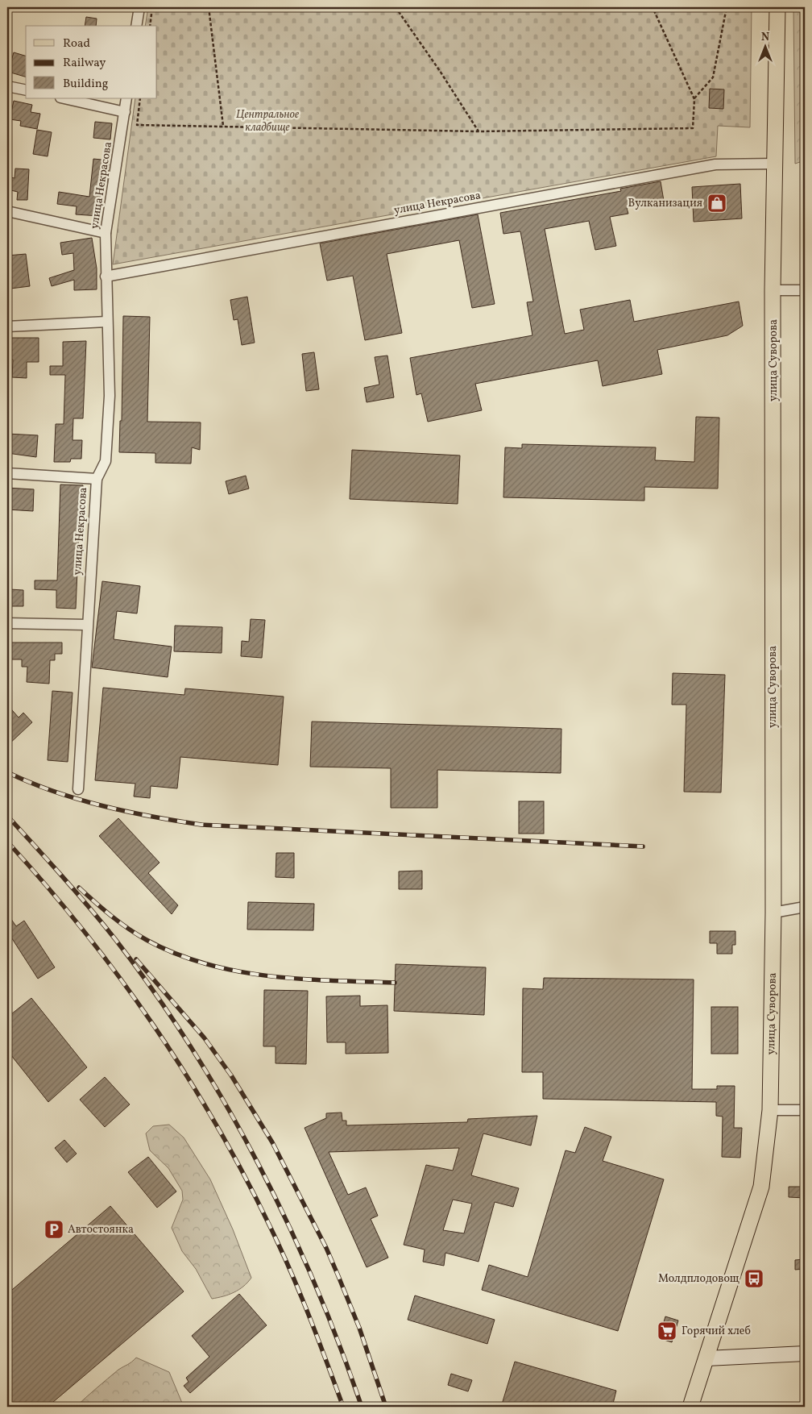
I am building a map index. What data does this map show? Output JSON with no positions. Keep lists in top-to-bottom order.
{
  "streets": {
    "main road": ["улица Суворова"],
    "street": ["улица Некрасова"]
  },
  "crossings": [
    ["улица Некрасова", "улица Суворова"]
  ],
  "parks": ["Центральное кладбище"],
  "places": {
    "shop": ["Вулканизация"],
    "parking": ["Автостоянка"],
    "bus stop": ["Молдплодовощ"],
    "supermarket": ["Горячий хлеб"]
  },
  "legend": ["Road", "Railway", "Building"],
  "north": "top"
}
